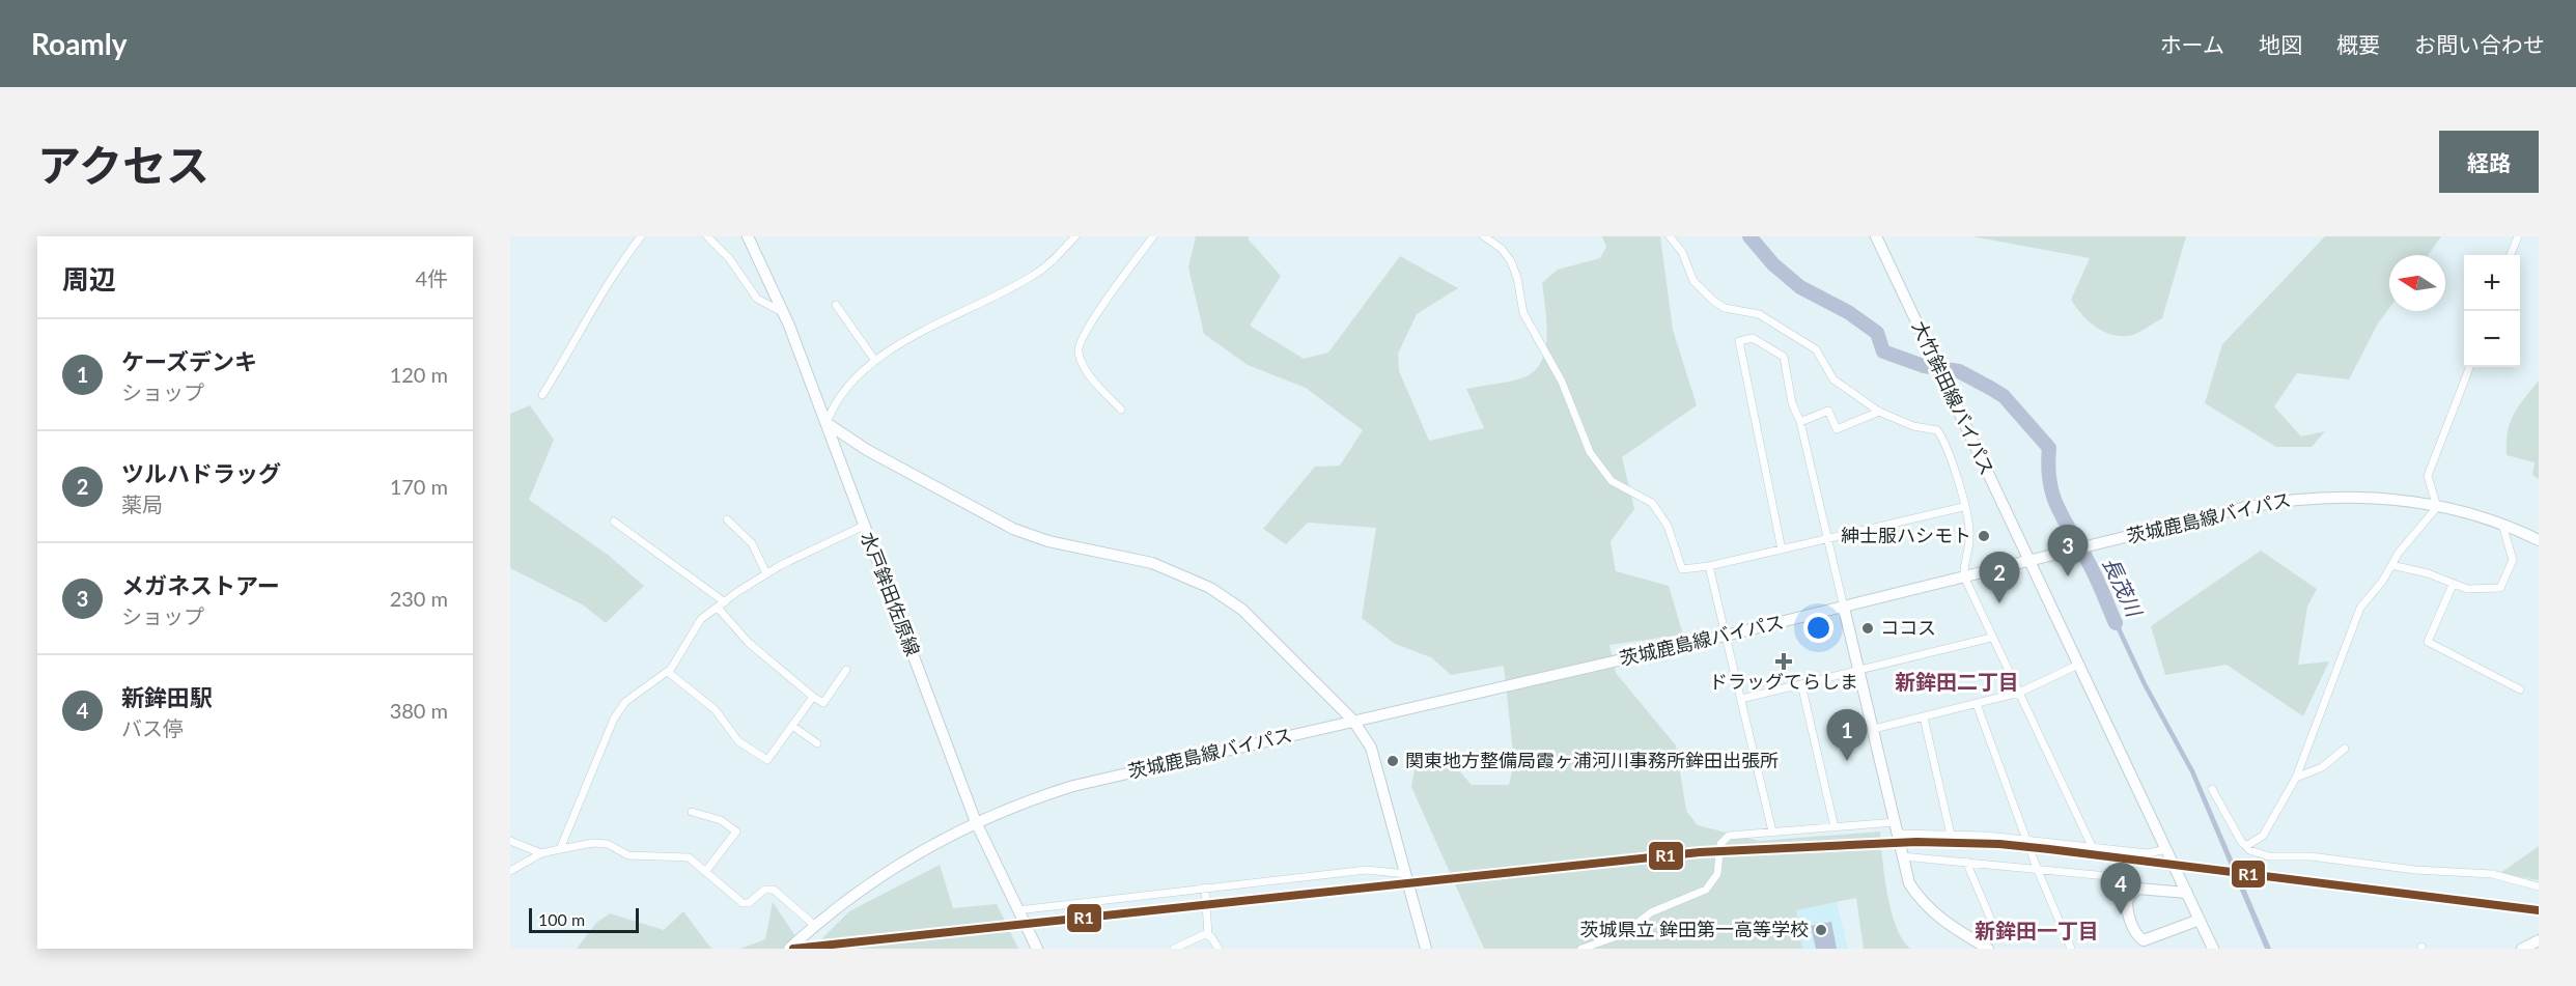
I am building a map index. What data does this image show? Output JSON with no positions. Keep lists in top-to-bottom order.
{
  "streets": {
    "main road": ["大竹鉾田線バイパス", "茨城鹿島線バイパス", "水戸鉾田佐原線"]
  },
  "crossings": [
    ["大竹鉾田線バイパス", "茨城鹿島線バイパス"],
    ["茨城鹿島線バイパス", "水戸鉾田佐原線"]
  ],
  "districts": ["新鉾田二丁目", "新鉾田一丁目"],
  "water": ["長茂川"],
  "places": {
    "other": [
      "紳士服ハシモト",
      "ココス",
      "関東地方整備局霞ヶ浦河川事務所鉾田出張所",
      "茨城県立 鉾田第一高等学校"
    ],
    "health": ["ドラッグてらしま"]
  },
  "lines": ["transit line R1"],
  "scale_bar": "100 m",
  "north": "left",
  "page": {
    "header": "Roamly",
    "nav": [
      "ホーム",
      "地図",
      "概要",
      "お問い合わせ"
    ],
    "title": "アクセス",
    "buttons": "経路",
    "heading": ["周辺", "4件"],
    "map_buttons": ["+", "−"],
    "list": [
      {
        "mark": "1",
        "name": "ケーズデンキ",
        "note": "ショップ",
        "value": "120 m"
      },
      {
        "mark": "2",
        "name": "ツルハドラッグ",
        "note": "薬局",
        "value": "170 m"
      },
      {
        "mark": "3",
        "name": "メガネストアー",
        "note": "ショップ",
        "value": "230 m"
      },
      {
        "mark": "4",
        "name": "新鉾田駅",
        "note": "バス停",
        "value": "380 m"
      }
    ],
    "pins": [
      "3",
      "2",
      "1",
      "4"
    ],
    "scale": "100 m"
  }
}
